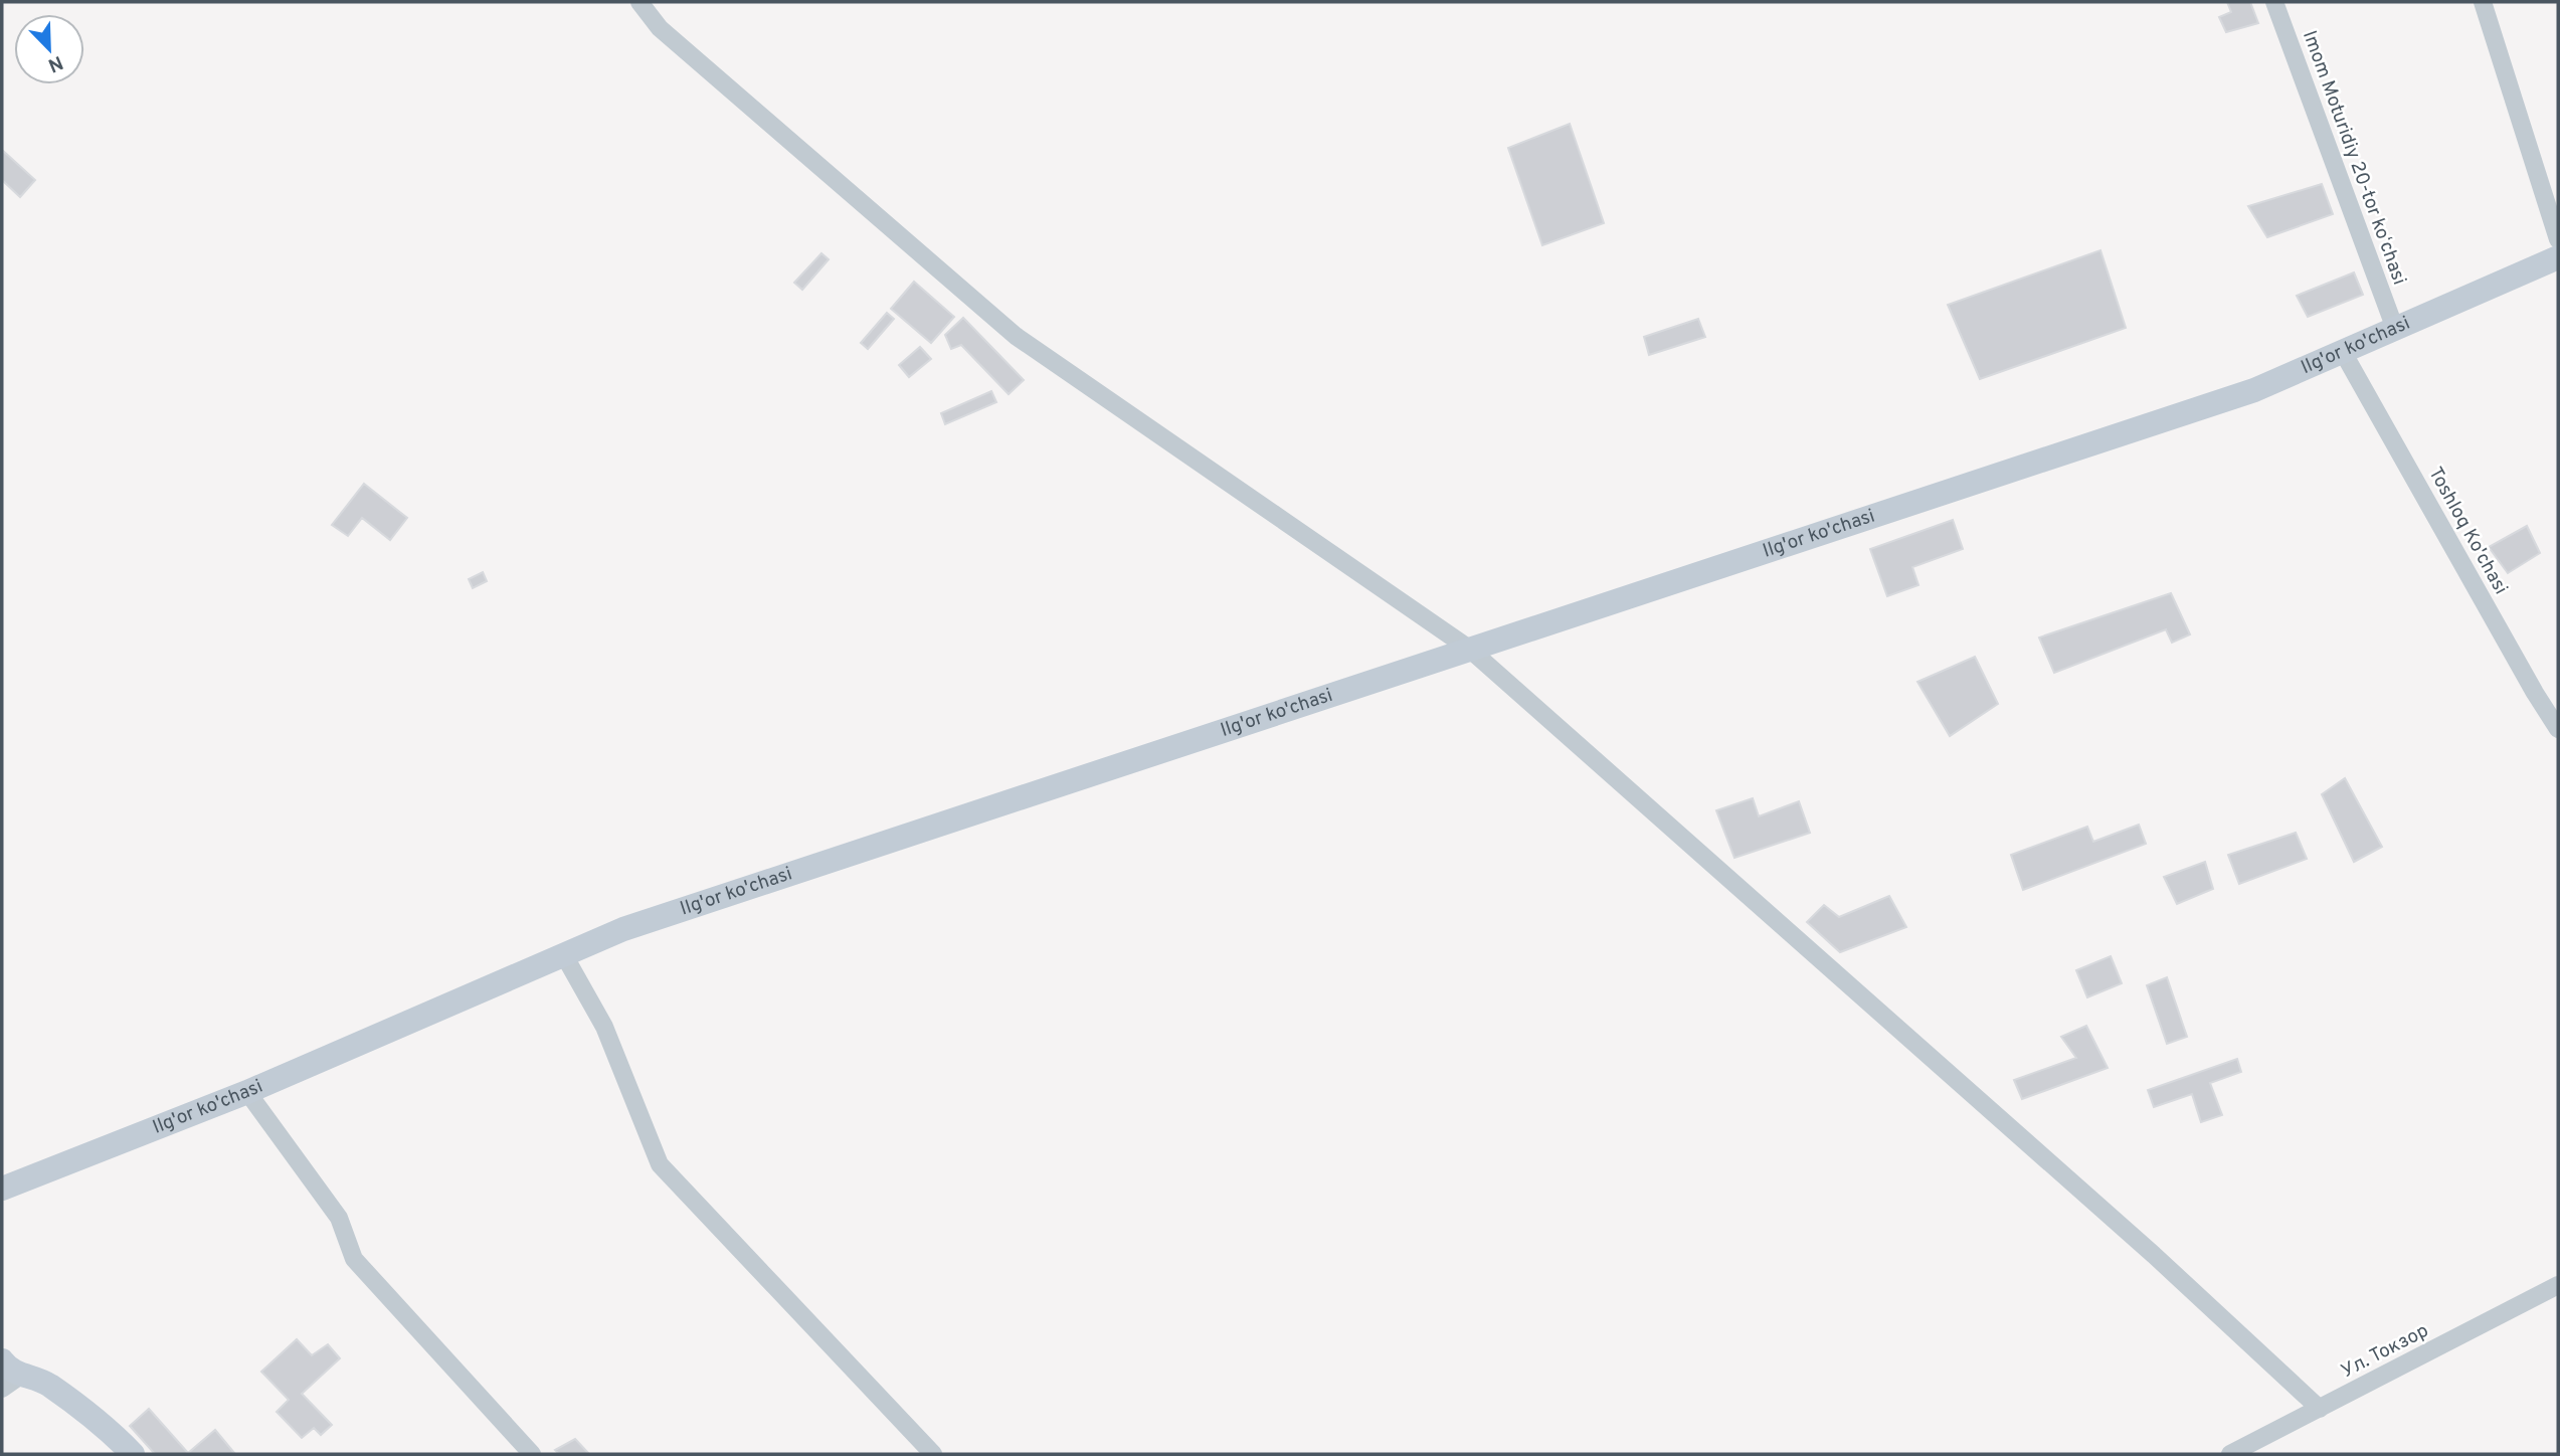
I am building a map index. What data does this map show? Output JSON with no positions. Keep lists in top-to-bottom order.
{
  "streets": {
    "street": [
      "Imom Moturidiy 20-tor koʻchasi",
      "Ilg'or ko'chasi",
      "Toshloq Ko'chasi",
      "Ул. Токзор"
    ]
  },
  "crossings": [
    ["Imom Moturidiy 20-tor koʻchasi", "Ilg'or ko'chasi"],
    ["Ilg'or ko'chasi", "Toshloq Ko'chasi"]
  ],
  "north": "bottom right"
}
